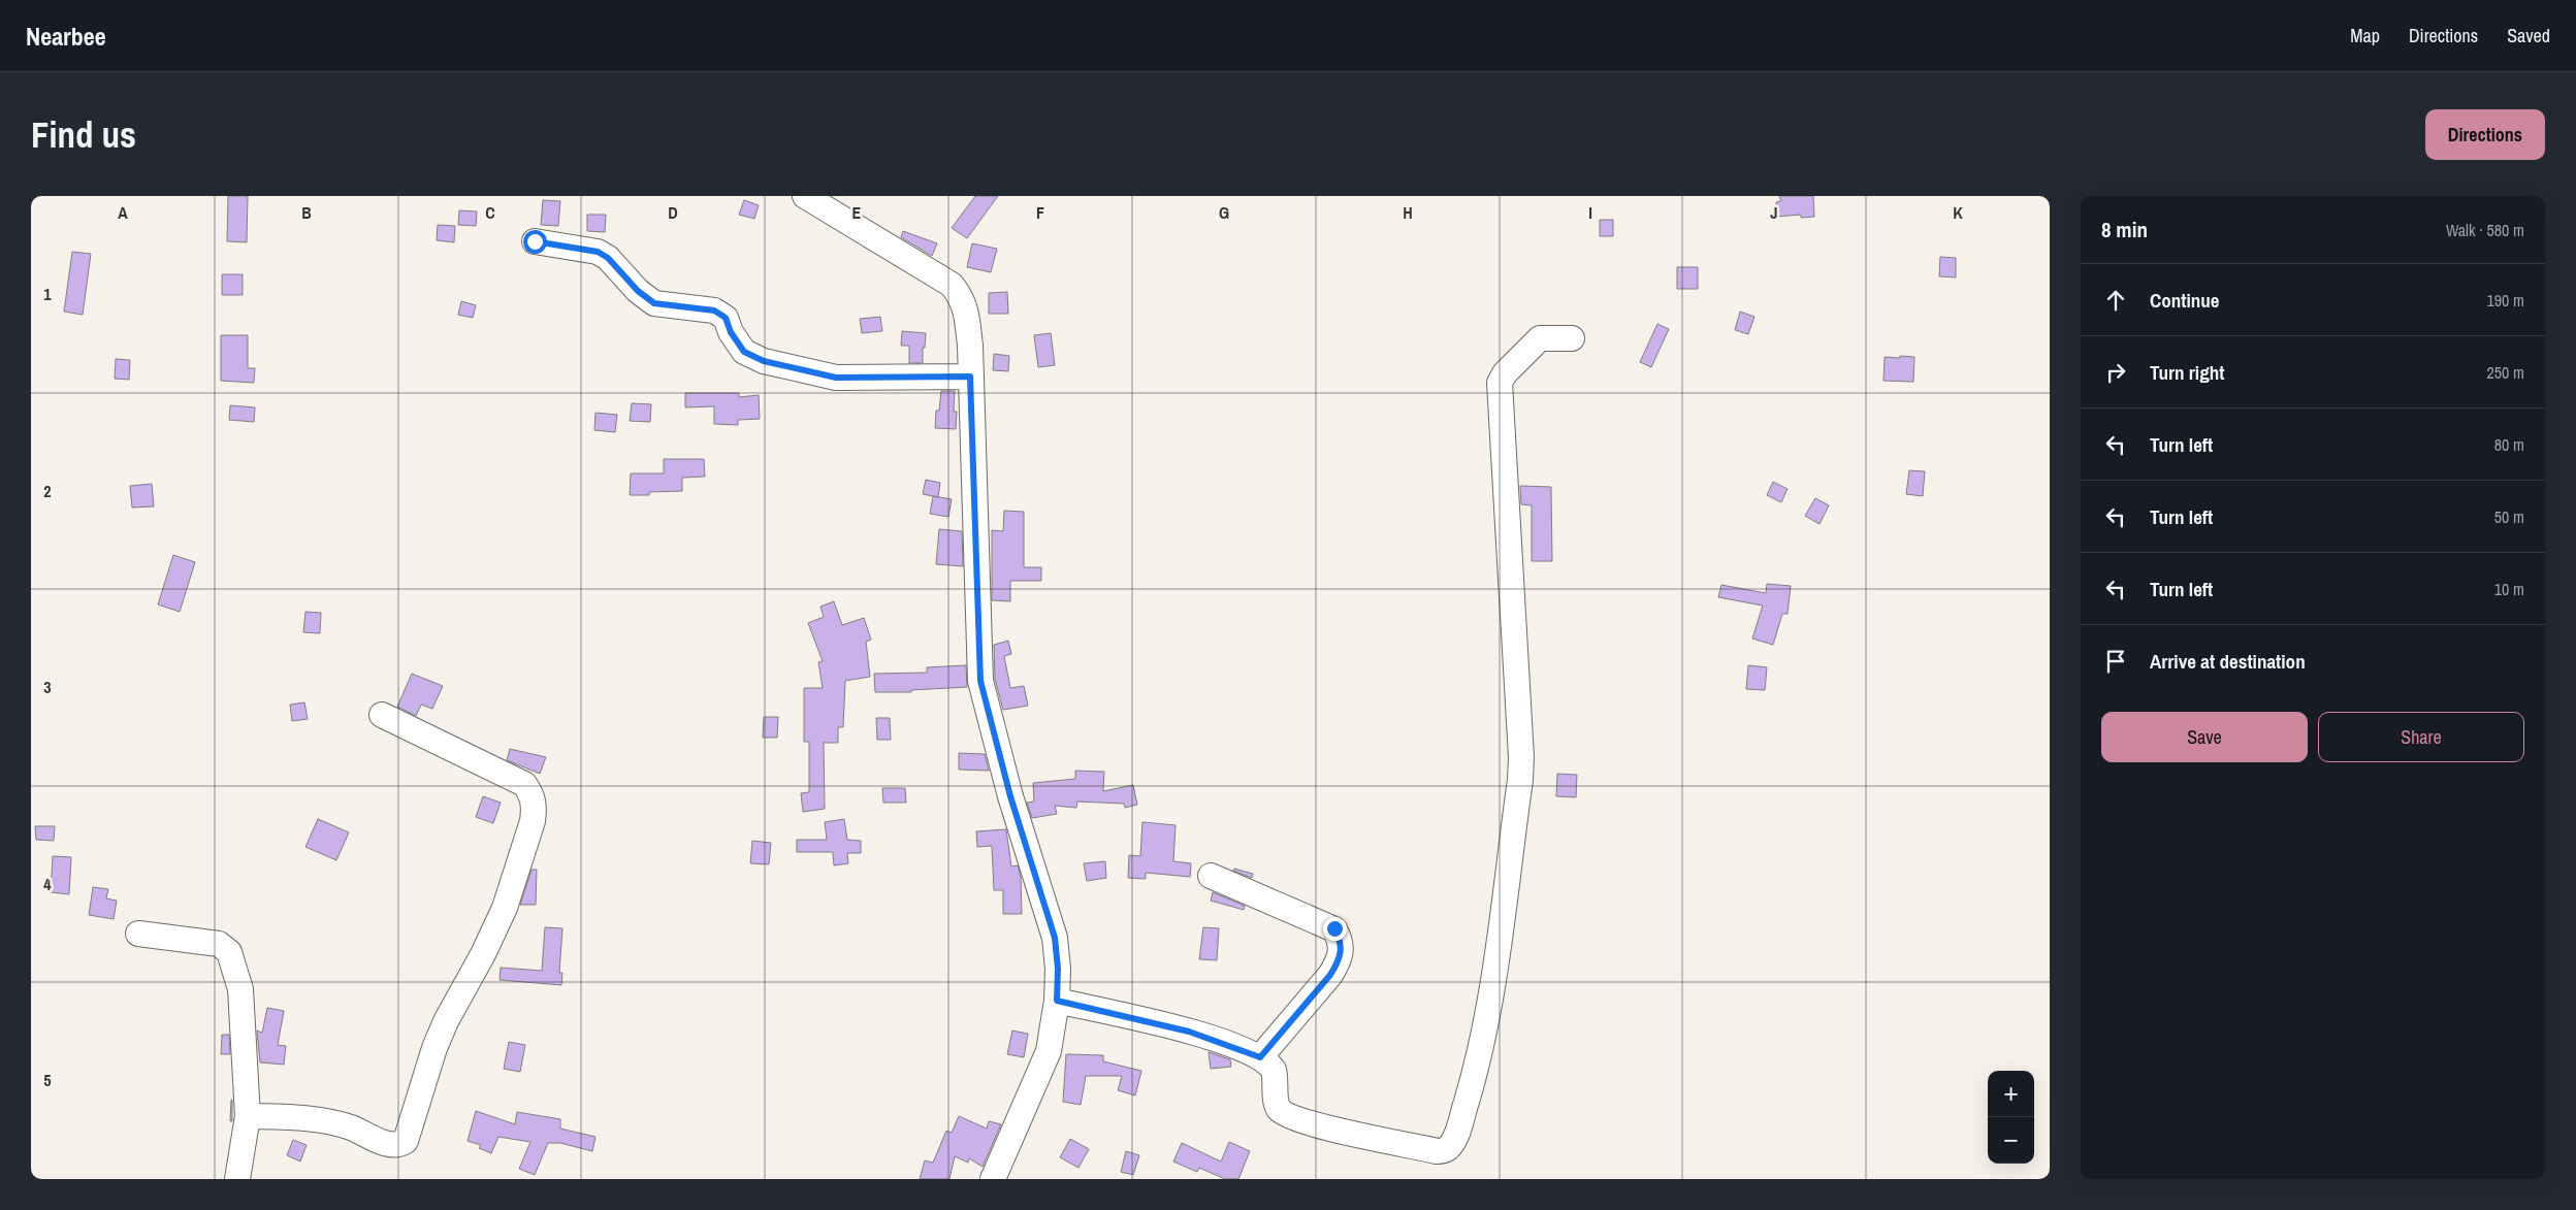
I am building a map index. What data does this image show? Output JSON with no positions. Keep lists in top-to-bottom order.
{
  "page": {
    "header": "Nearbee",
    "nav": ["Map", "Directions", "Saved"],
    "buttons": [
      "Directions",
      ["Save", "Share"]
    ],
    "title": "Find us",
    "heading": ["8 min", "Walk · 580 m"],
    "list": [
      ["Continue", "190 m"],
      ["Turn right", "250 m"],
      ["Turn left", "80 m"],
      ["Turn left", "50 m"],
      ["Turn left", "10 m"],
      "Arrive at destination"
    ],
    "map_buttons": ["+", "−"]
  },
  "grid": {
    "columns": [
      "A",
      "B",
      "C",
      "D",
      "E",
      "F",
      "G",
      "H",
      "I",
      "J",
      "K"
    ],
    "rows": [
      "1",
      "2",
      "3",
      "4",
      "5"
    ]
  }
}
